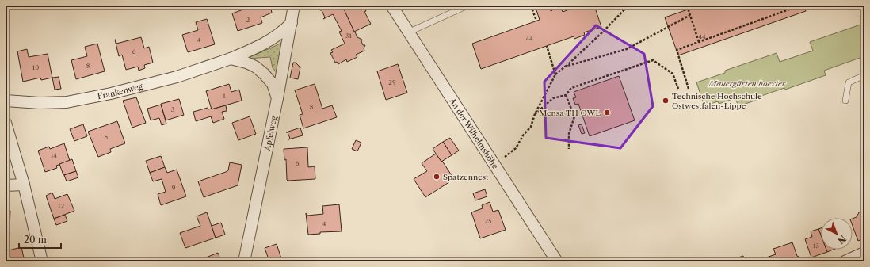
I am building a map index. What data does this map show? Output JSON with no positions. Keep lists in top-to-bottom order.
{
  "streets": {
    "street": ["Frankenweg", "Apfelweg", "An der Wilhelmshöhe"]
  },
  "crossings": [
    ["Frankenweg", "Apfelweg"]
  ],
  "parks": ["Mauergärten hoexter"],
  "places": ["Technische Hochschule Ostwestfalen-Lippe", "Mensa TH OWL", "Spatzennest"],
  "house_numbers": [
    "2",
    "31",
    "44",
    "44",
    "4",
    "6",
    "8",
    "10",
    "29",
    "1",
    "8",
    "3",
    "5",
    "14",
    "6",
    "9",
    "12",
    "25",
    "4",
    "13"
  ],
  "scale_bar": "20 m",
  "north": "bottom right"
}
